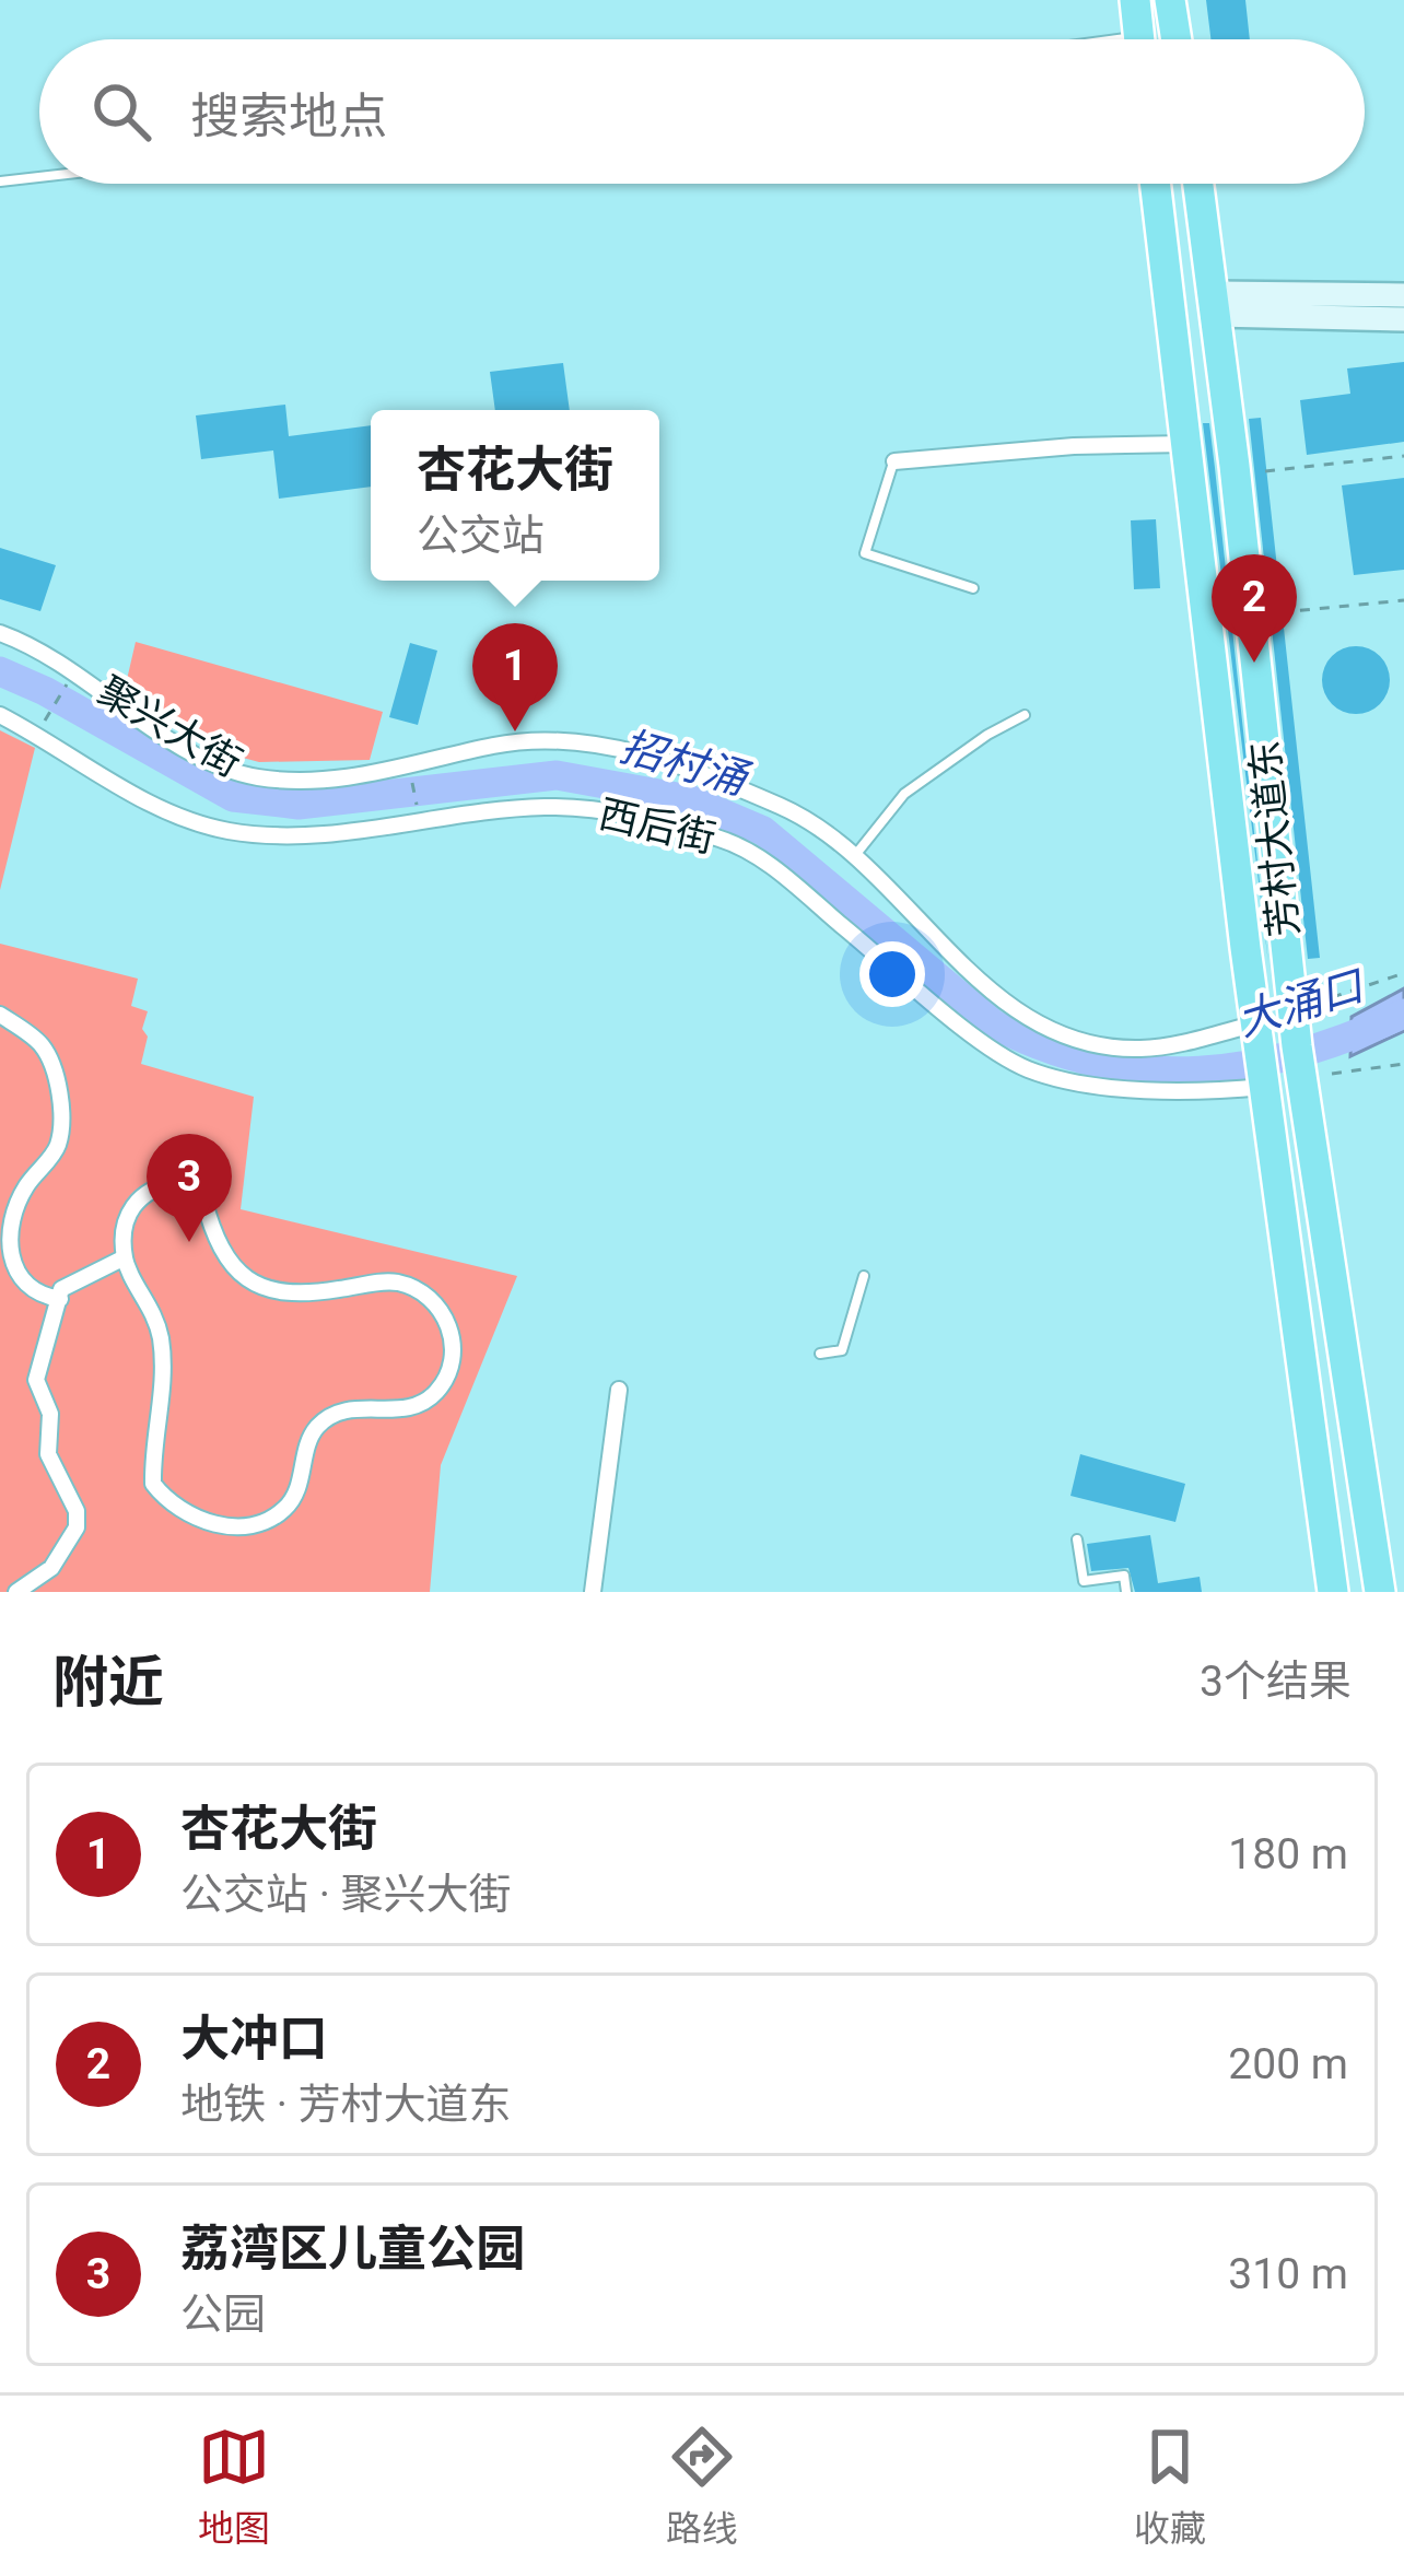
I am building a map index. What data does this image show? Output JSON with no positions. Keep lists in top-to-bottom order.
{
  "streets": {
    "highway": ["芳村大道东"],
    "street": ["聚兴大街", "西后街"]
  },
  "crossings": [
    ["聚兴大街", "西后街"],
    ["聚兴大街", "芳村大道东"],
    ["西后街", "芳村大道东"]
  ],
  "water": ["招村涌", "大涌口"],
  "page": {
    "search": "搜索地点",
    "popup": ["杏花大街", "公交站"],
    "pins": ["2", "1", "3"],
    "heading": ["附近", "3个结果"],
    "list": [
      {
        "mark": "1",
        "name": "杏花大街",
        "note": "公交站 · 聚兴大街",
        "value": "180 m"
      },
      {
        "mark": "2",
        "name": "大冲口",
        "note": "地铁 · 芳村大道东",
        "value": "200 m"
      },
      {
        "mark": "3",
        "name": "荔湾区儿童公园",
        "note": "公园",
        "value": "310 m"
      }
    ],
    "nav": ["地图", "路线", "收藏"]
  }
}
